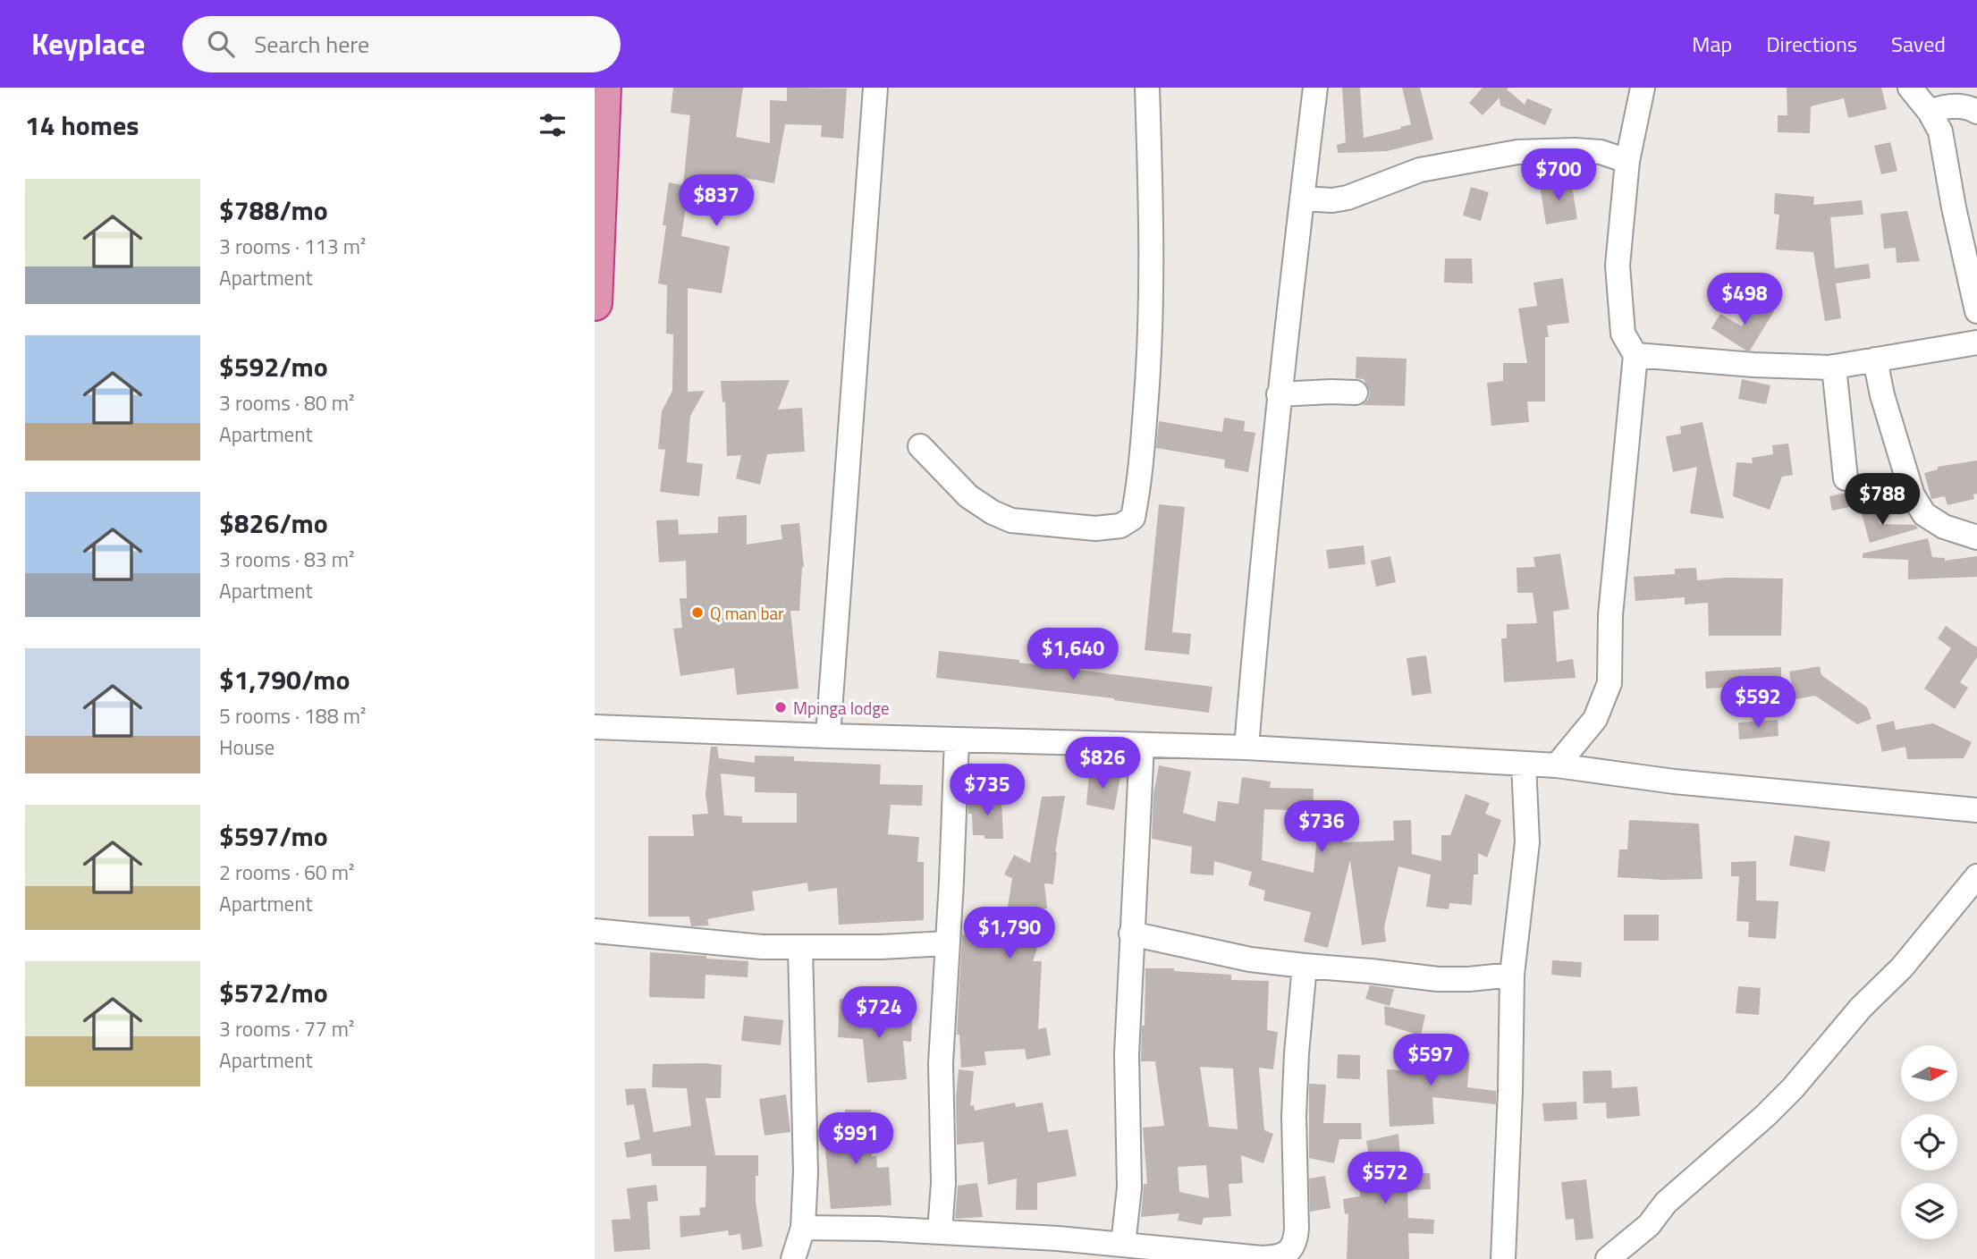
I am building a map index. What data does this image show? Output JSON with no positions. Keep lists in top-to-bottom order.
{
  "places": ["Q man bar", "Mpinga lodge"],
  "north": "right",
  "page": {
    "header": "Keyplace",
    "search": "Search here",
    "nav": ["Map", "Directions", "Saved"],
    "heading": "14 homes",
    "price": [
      "$700",
      "$837",
      "$498",
      "$788",
      "$1,640",
      "$592",
      "$826",
      "$735",
      "$736",
      "$1,790",
      "$724",
      "$597",
      "$991",
      "$572"
    ],
    "list": [
      {
        "name": "$788/mo",
        "note": "3 rooms · 113 m² · Apartment"
      },
      {
        "name": "$592/mo",
        "note": "3 rooms · 80 m² · Apartment"
      },
      {
        "name": "$826/mo",
        "note": "3 rooms · 83 m² · Apartment"
      },
      {
        "name": "$1,790/mo",
        "note": "5 rooms · 188 m² · House"
      },
      {
        "name": "$597/mo",
        "note": "2 rooms · 60 m² · Apartment"
      },
      {
        "name": "$572/mo",
        "note": "3 rooms · 77 m² · Apartment"
      }
    ]
  }
}
